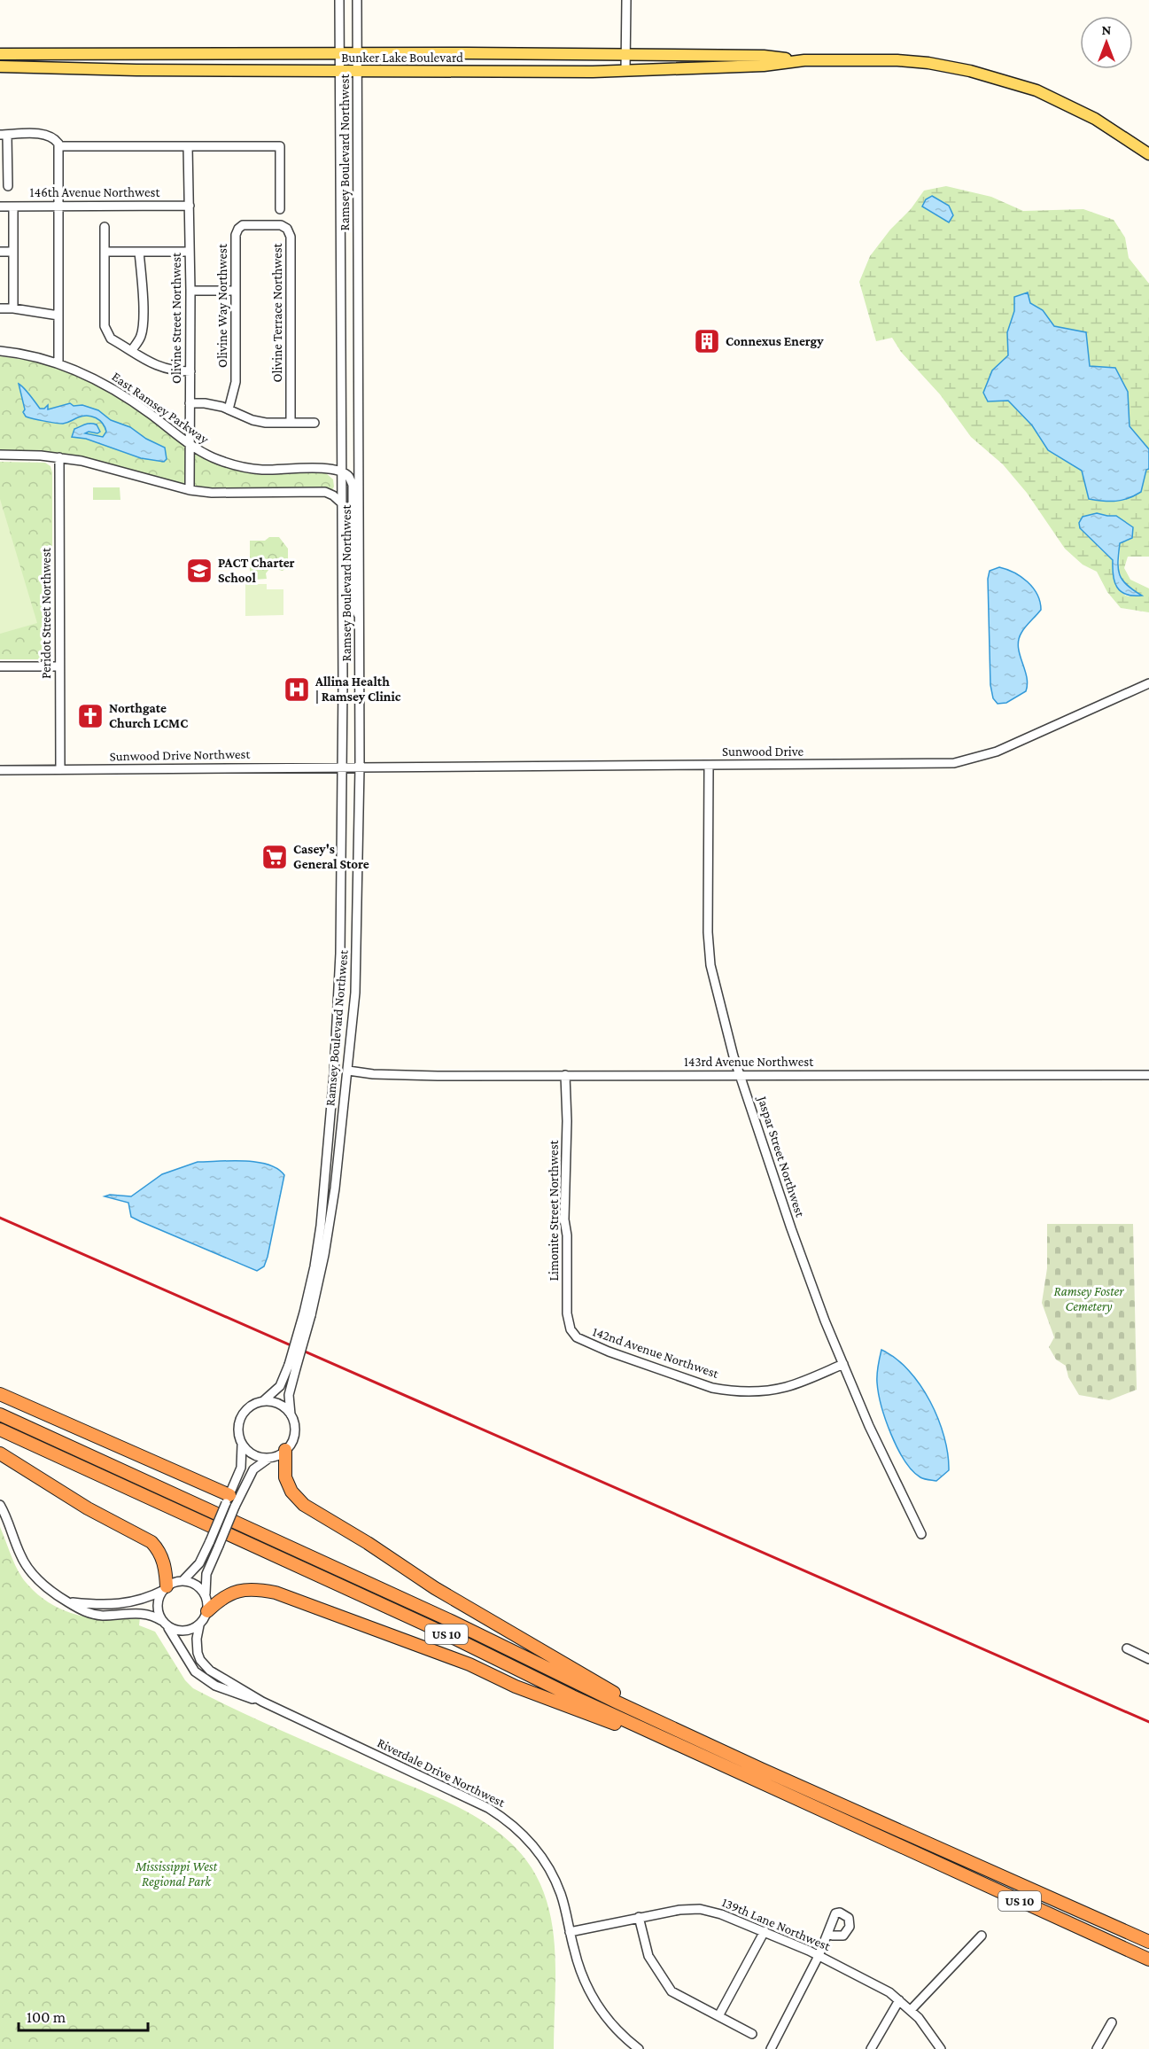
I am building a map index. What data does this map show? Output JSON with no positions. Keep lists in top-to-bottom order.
{
  "streets": {
    "highway": ["US 10"],
    "main road": ["Bunker Lake Boulevard"],
    "street": [
      "Ramsey Boulevard Northwest",
      "146th Avenue Northwest",
      "Olivine Way Northwest",
      "Olivine Terrace Northwest",
      "Olivine Street Northwest",
      "East Ramsey Parkway",
      "Peridot Street Northwest",
      "Sunwood Drive",
      "Sunwood Drive Northwest",
      "143rd Avenue Northwest",
      "Jaspar Street Northwest",
      "Limonite Street Northwest",
      "142nd Avenue Northwest",
      "Riverdale Drive Northwest",
      "139th Lane Northwest"
    ]
  },
  "crossings": [
    ["Bunker Lake Boulevard", "Ramsey Boulevard Northwest"],
    ["Ramsey Boulevard Northwest", "East Ramsey Parkway"],
    ["Ramsey Boulevard Northwest", "Sunwood Drive"],
    ["Ramsey Boulevard Northwest", "Sunwood Drive Northwest"],
    ["Ramsey Boulevard Northwest", "143rd Avenue Northwest"],
    ["146th Avenue Northwest", "Olivine Street Northwest"],
    ["Olivine Way Northwest", "Olivine Terrace Northwest"],
    ["Olivine Street Northwest", "East Ramsey Parkway"],
    ["Peridot Street Northwest", "Sunwood Drive Northwest"],
    ["Sunwood Drive", "Sunwood Drive Northwest"],
    ["Sunwood Drive", "Jaspar Street Northwest"],
    ["143rd Avenue Northwest", "Jaspar Street Northwest"],
    ["143rd Avenue Northwest", "Limonite Street Northwest"],
    ["Jaspar Street Northwest", "142nd Avenue Northwest"],
    ["Limonite Street Northwest", "142nd Avenue Northwest"],
    ["Riverdale Drive Northwest", "139th Lane Northwest"]
  ],
  "parks": ["Ramsey Foster Cemetery", "Mississippi West Regional Park"],
  "places": {
    "building": ["Connexus Energy"],
    "school or university": ["PACT Charter School"],
    "hospital": ["Allina Health | Ramsey Clinic"],
    "church": ["Northgate Church LCMC"],
    "supermarket": ["Casey's General Store"]
  },
  "scale_bar": "100 m",
  "north": "top"
}
